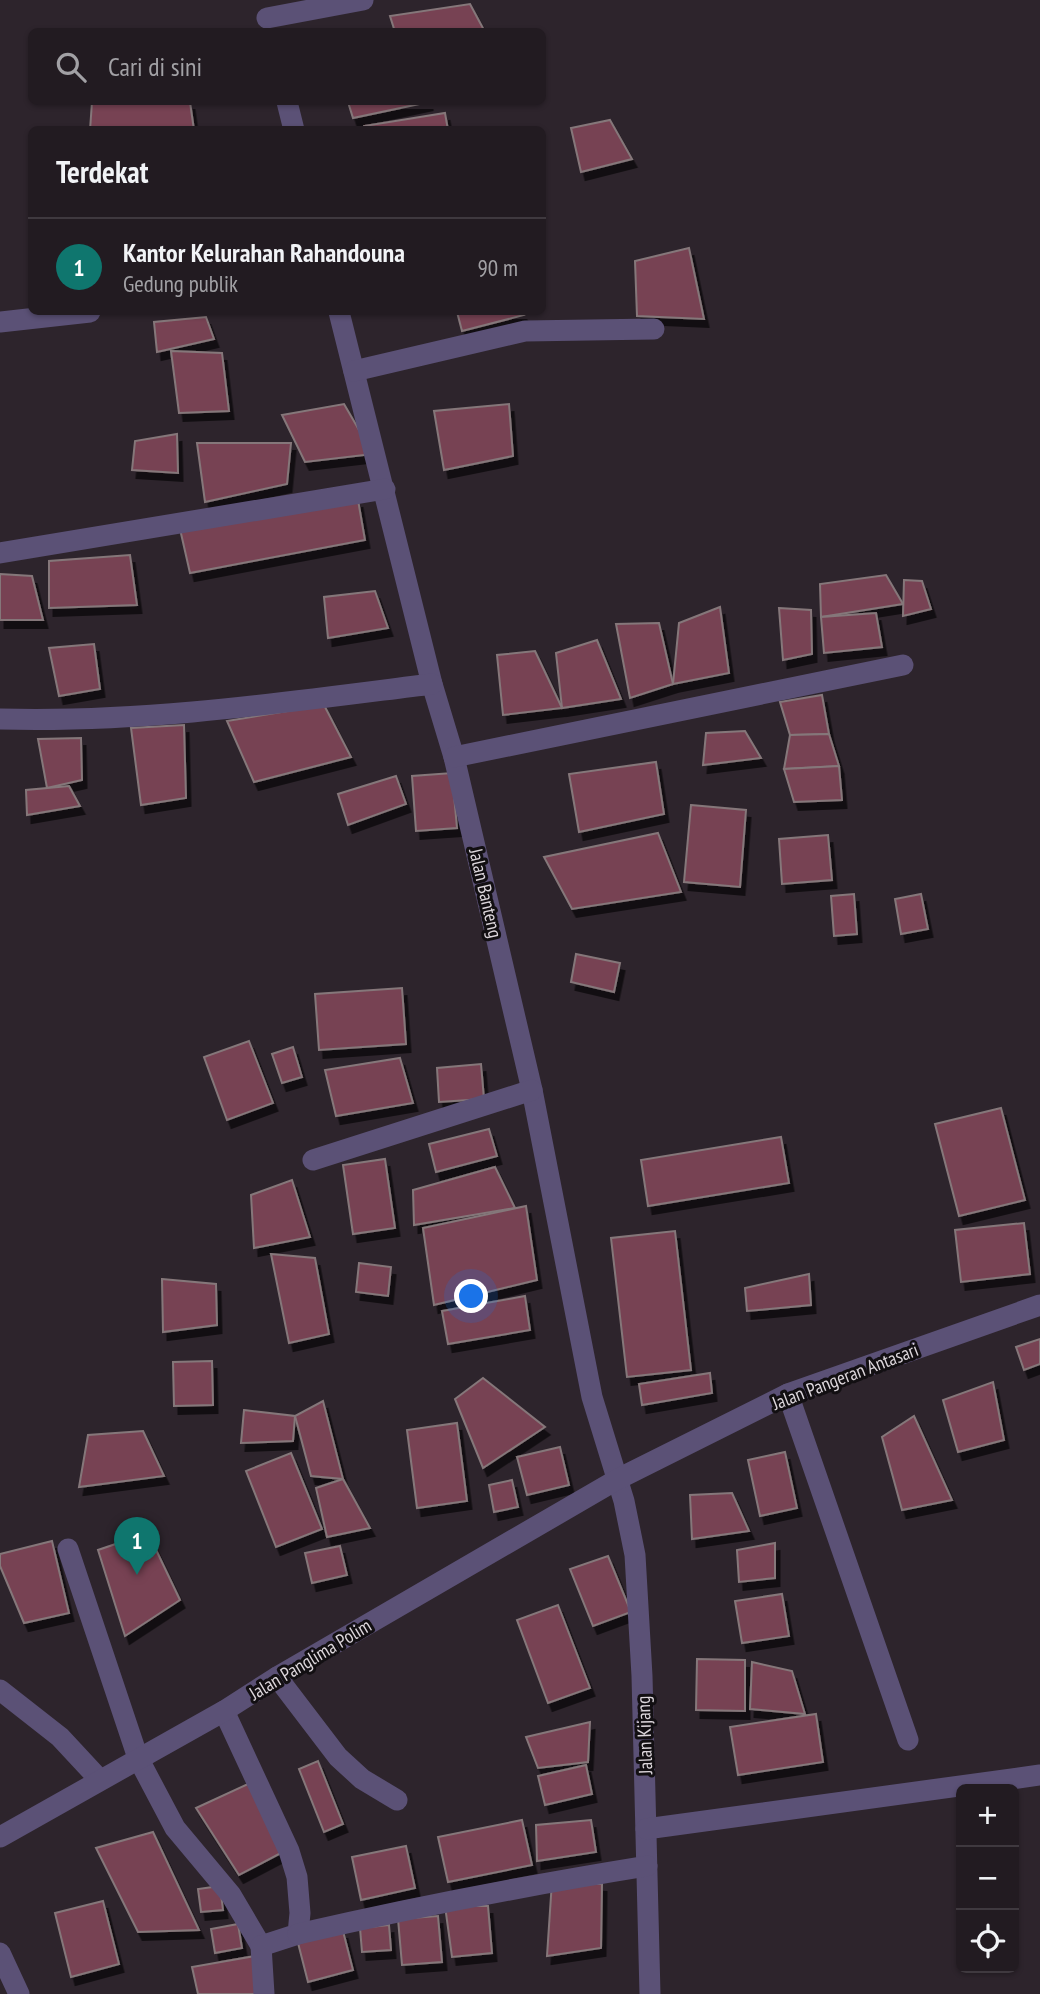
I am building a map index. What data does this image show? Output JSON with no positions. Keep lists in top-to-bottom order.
{
  "streets": {
    "street": [
      "Jalan Banteng",
      "Jalan Pangeran Antasari",
      "Jalan Panglima Polim",
      "Jalan Kijang"
    ]
  },
  "crossings": [
    ["Jalan Banteng", "Jalan Pangeran Antasari"],
    ["Jalan Banteng", "Jalan Panglima Polim"],
    ["Jalan Banteng", "Jalan Kijang"],
    ["Jalan Pangeran Antasari", "Jalan Panglima Polim"],
    ["Jalan Pangeran Antasari", "Jalan Kijang"],
    ["Jalan Panglima Polim", "Jalan Kijang"]
  ],
  "page": {
    "search": "Cari di sini",
    "heading": "Terdekat",
    "list": [
      {
        "mark": "1",
        "name": "Kantor Kelurahan Rahandouna",
        "note": "Gedung publik",
        "value": "90 m"
      }
    ],
    "pins": "1",
    "map_buttons": ["+", "−"]
  }
}
